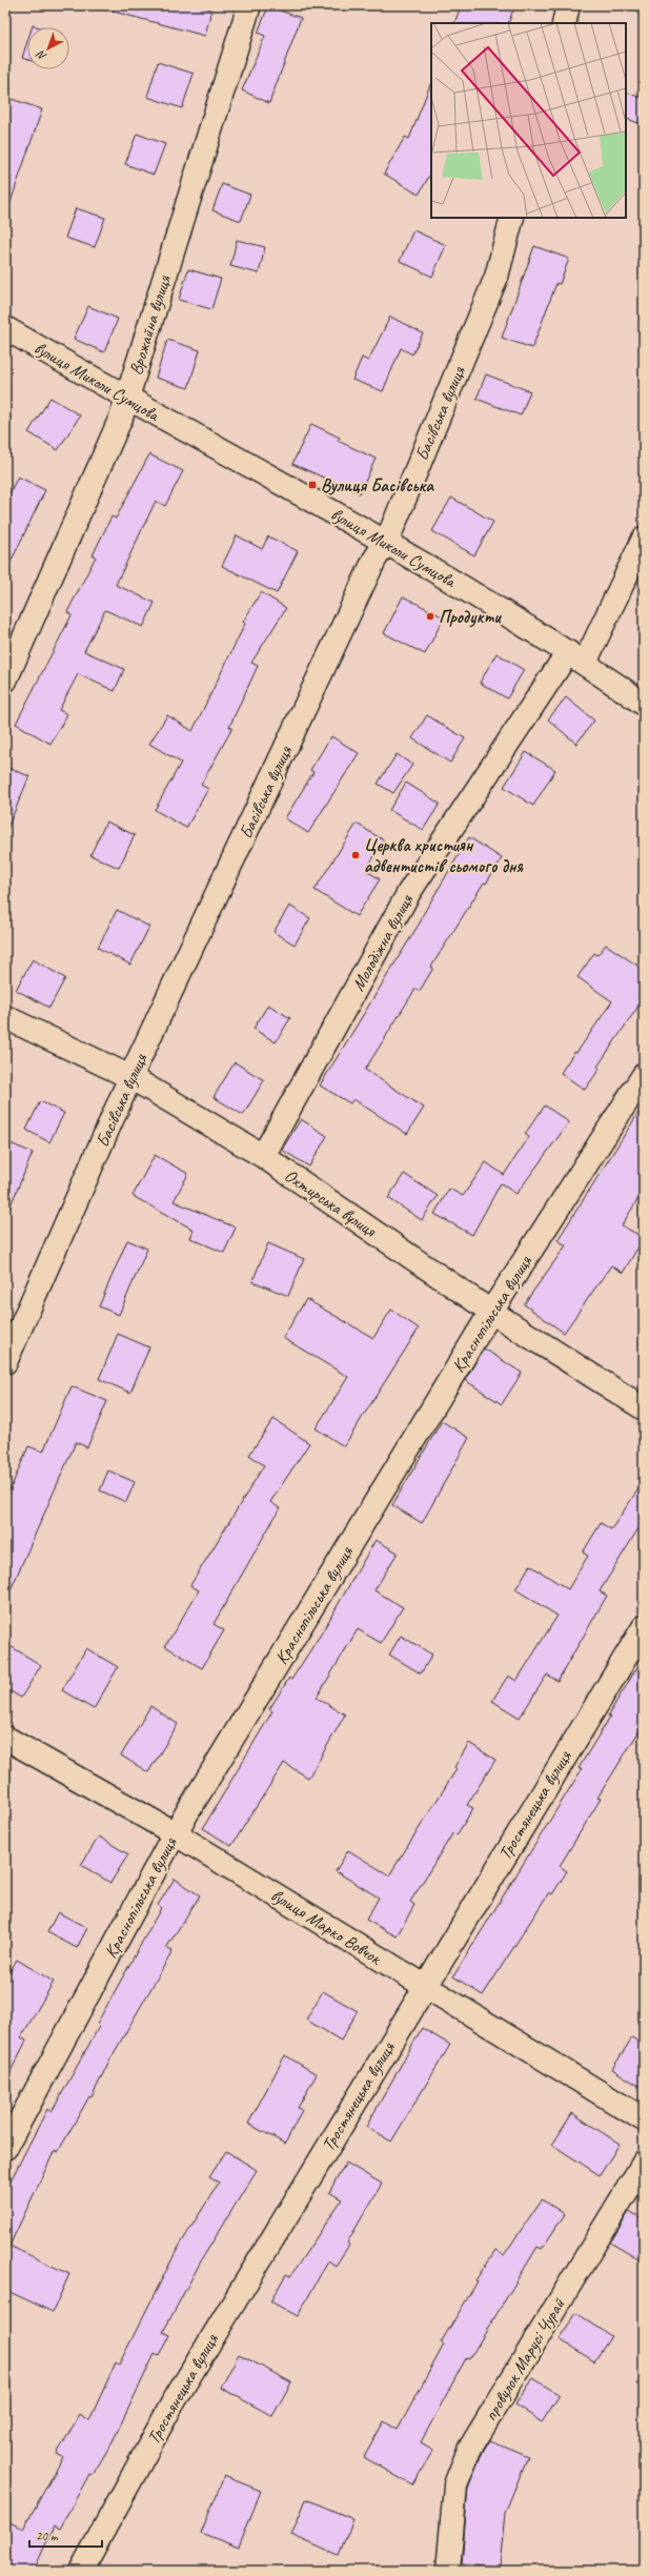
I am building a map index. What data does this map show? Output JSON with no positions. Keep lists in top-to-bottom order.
{
  "streets": {
    "street": [
      "Врожайна вулиця",
      "вулиця Миколи Сумцова",
      "Басівська вулиця",
      "Молодіжна вулиця",
      "Охтирська вулиця",
      "Краснопільська вулиця",
      "Тростянецька вулиця",
      "вулиця Марко Вовчок",
      "провулок Марусі Чурай"
    ]
  },
  "crossings": [
    ["Врожайна вулиця", "вулиця Миколи Сумцова"],
    ["вулиця Миколи Сумцова", "Басівська вулиця"],
    ["вулиця Миколи Сумцова", "Молодіжна вулиця"],
    ["Басівська вулиця", "Охтирська вулиця"],
    ["Молодіжна вулиця", "Охтирська вулиця"],
    ["Охтирська вулиця", "Краснопільська вулиця"],
    ["Краснопільська вулиця", "вулиця Марко Вовчок"],
    ["Тростянецька вулиця", "вулиця Марко Вовчок"]
  ],
  "places": {
    "transit": ["Вулиця Басівська"],
    "other": ["Продукти", "Церква християн адвентистів сьомого дня"]
  },
  "scale_bar": "20 m",
  "north": "bottom left"
}
